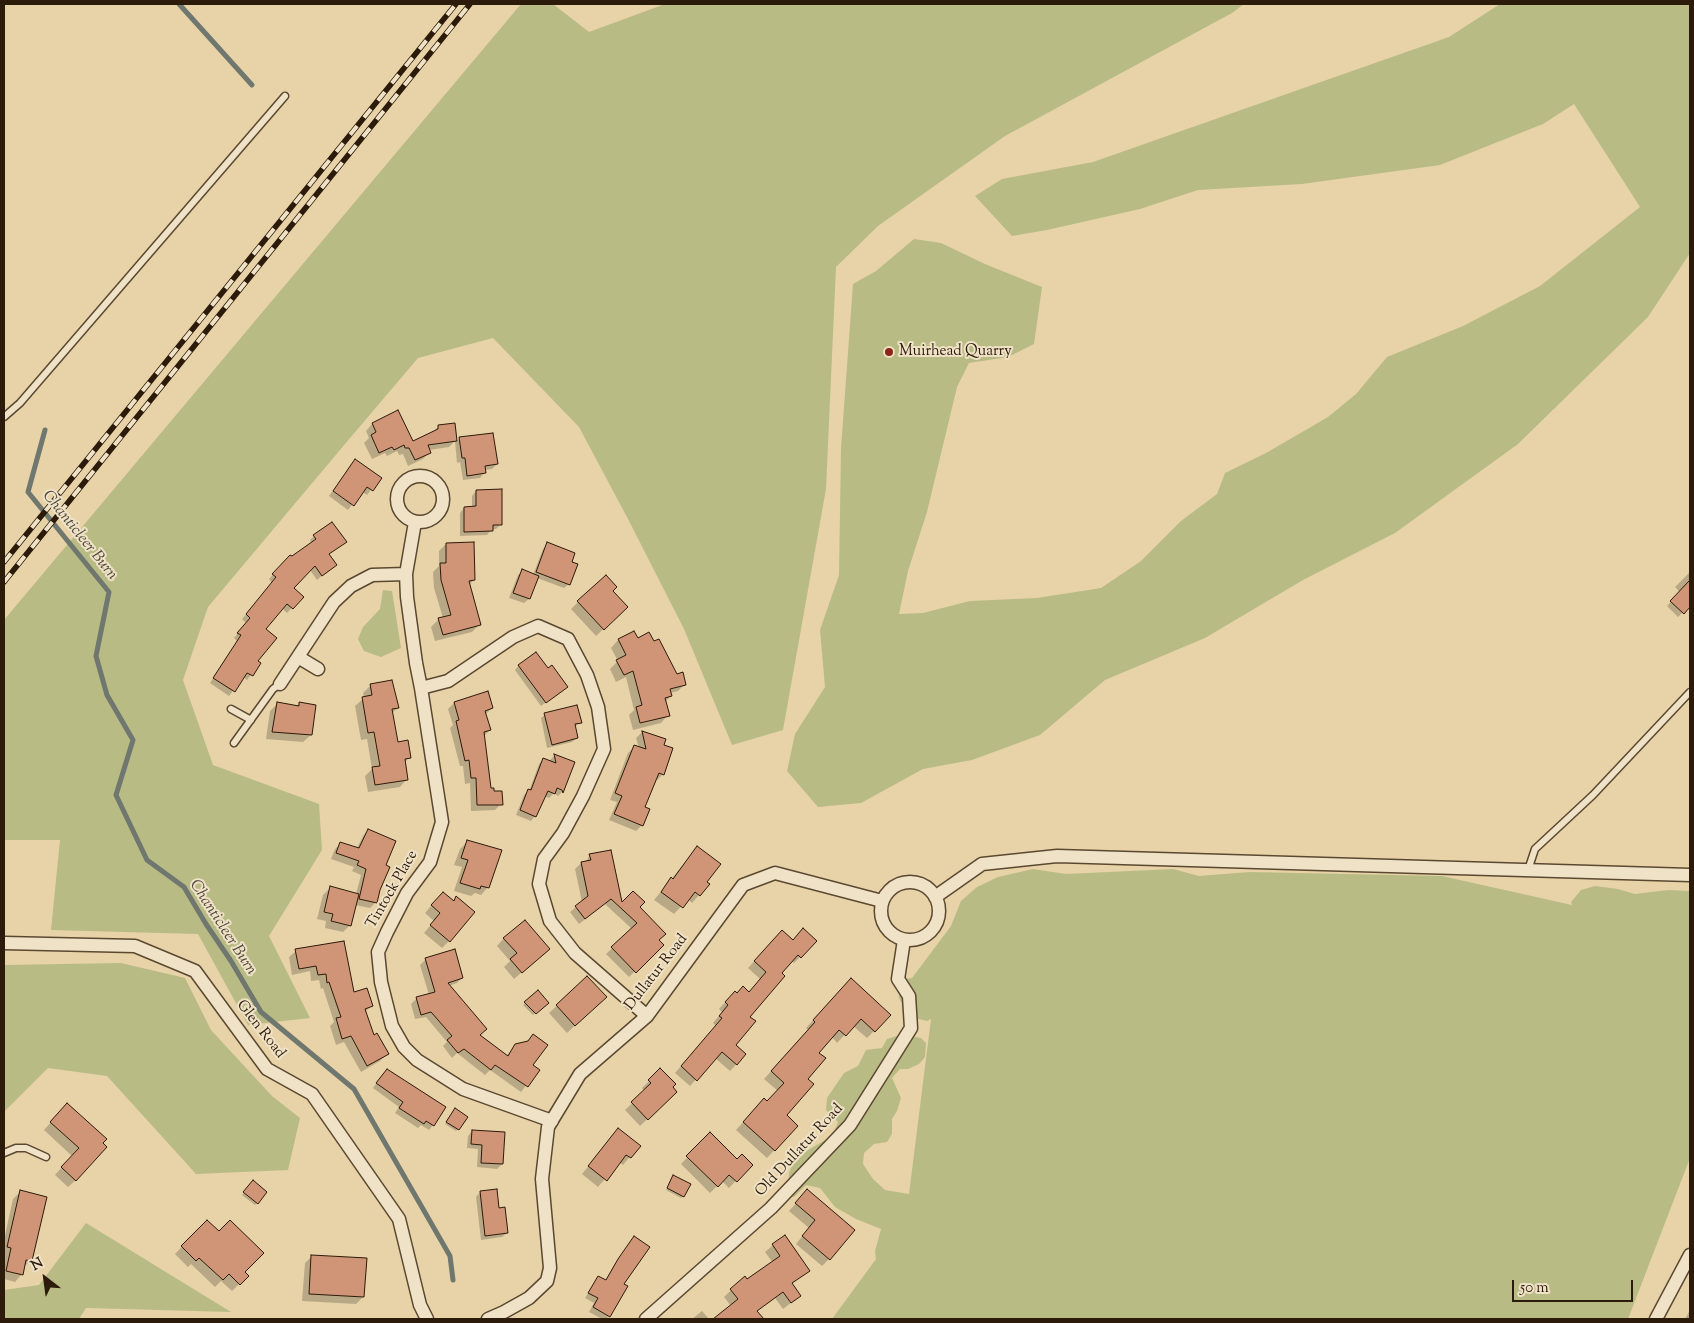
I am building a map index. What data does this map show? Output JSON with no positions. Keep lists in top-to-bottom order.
{
  "streets": {
    "street": [
      "Tintock Place",
      "Dullatur Road",
      "Glen Road",
      "Old Dullatur Road"
    ]
  },
  "crossings": [
    ["Tintock Place", "Dullatur Road"],
    ["Dullatur Road", "Old Dullatur Road"]
  ],
  "water": ["Chanticleer Burn"],
  "places": ["Muirhead Quarry"],
  "scale_bar": "50 m",
  "north": "top left"
}
